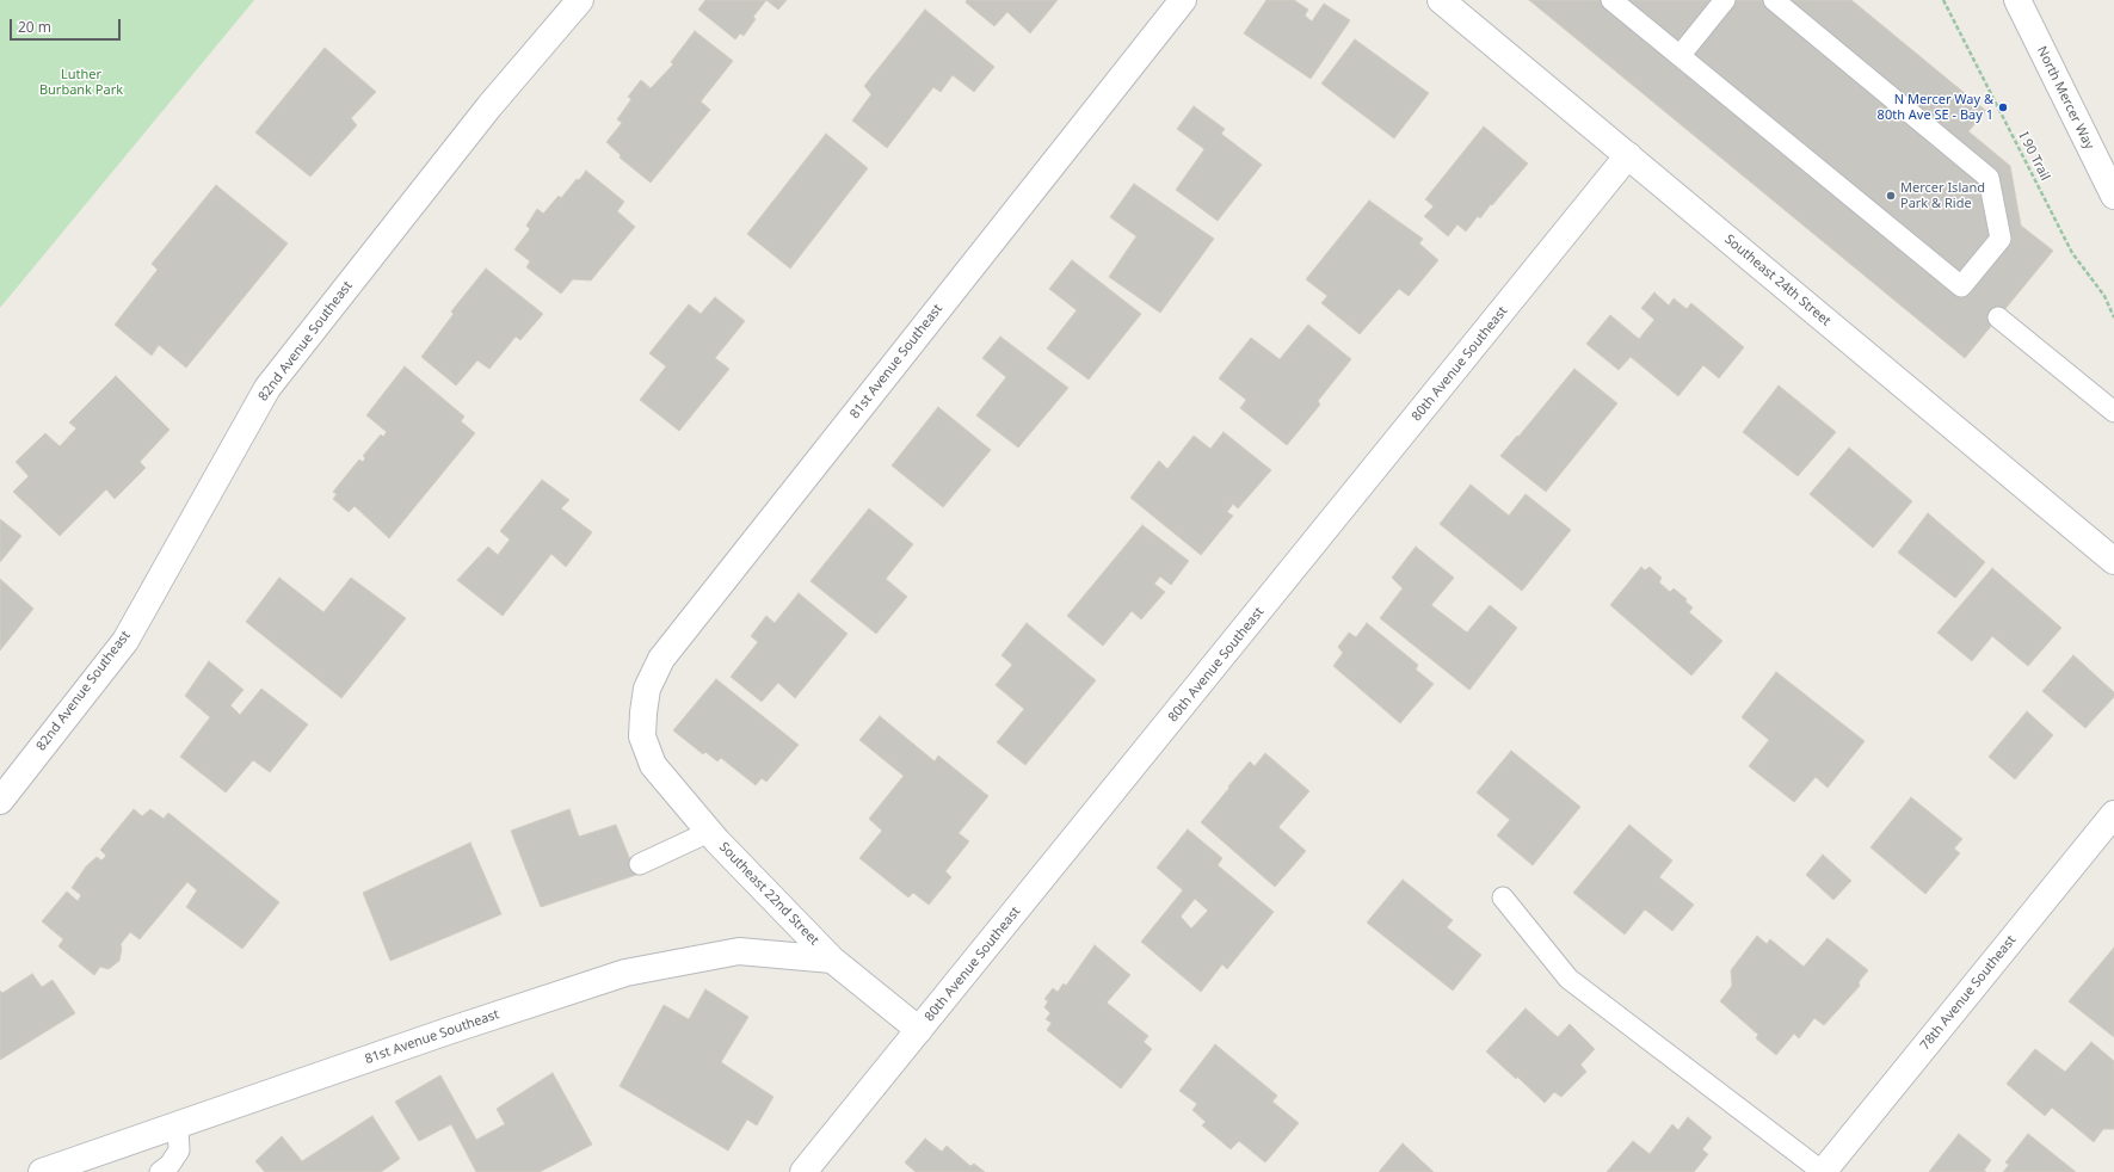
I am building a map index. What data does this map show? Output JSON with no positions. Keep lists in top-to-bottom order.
{
  "streets": {
    "street": [
      "North Mercer Way",
      "Southeast 24th Street",
      "82nd Avenue Southeast",
      "81st Avenue Southeast",
      "80th Avenue Southeast",
      "Southeast 22nd Street",
      "78th Avenue Southeast"
    ],
    "path": ["I 90 Trail"]
  },
  "crossings": [
    ["Southeast 24th Street", "80th Avenue Southeast"],
    ["81st Avenue Southeast", "Southeast 22nd Street"],
    ["80th Avenue Southeast", "Southeast 22nd Street"]
  ],
  "parks": ["Luther Burbank Park"],
  "places": ["N Mercer Way & 80th Ave SE - Bay 1", "Mercer Island Park & Ride"],
  "scale_bar": "20 m"
}
